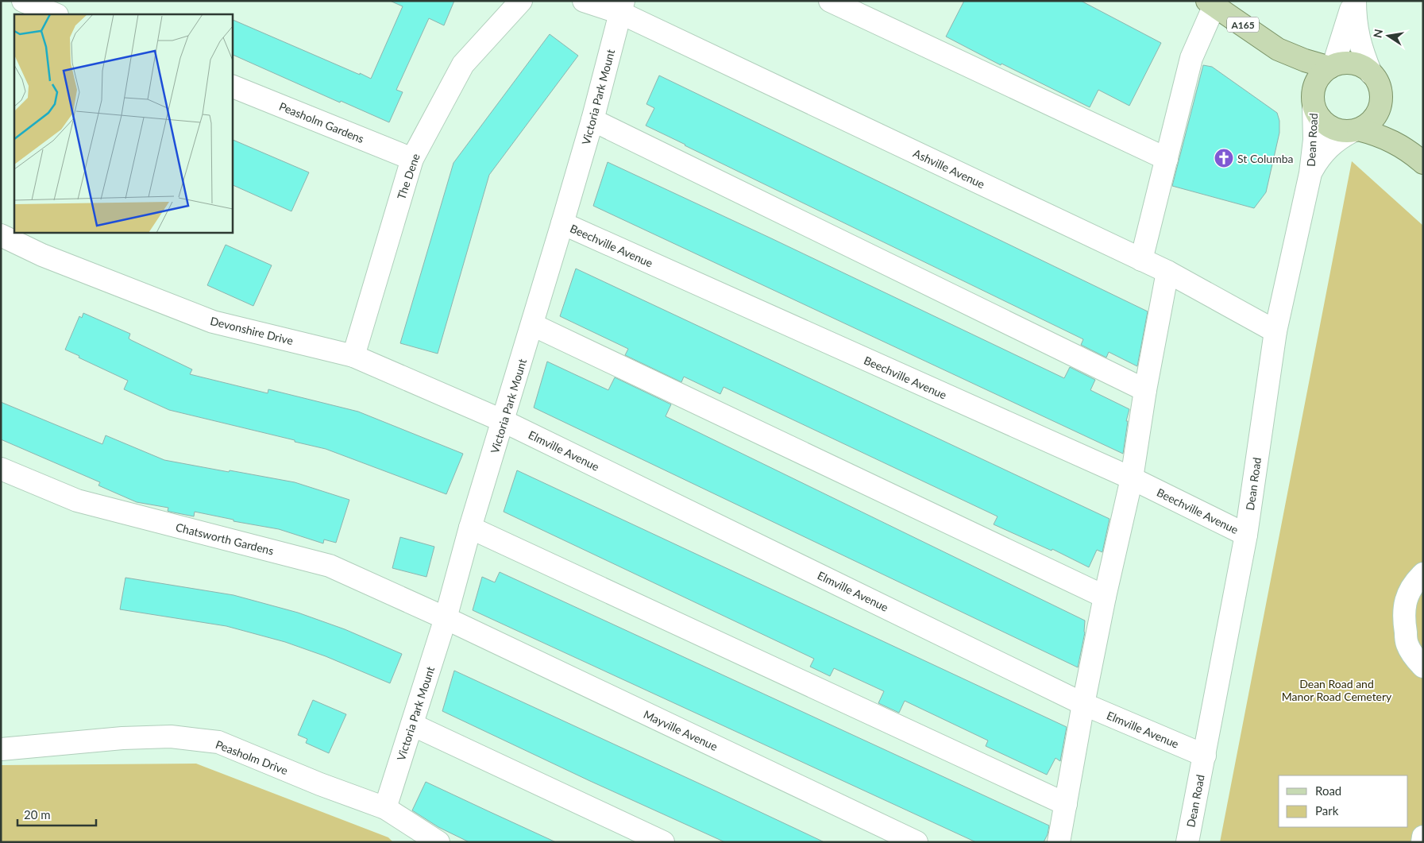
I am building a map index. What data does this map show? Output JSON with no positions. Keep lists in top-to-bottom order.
{
  "streets": {
    "main road": ["A165"],
    "street": [
      "Victoria Park Mount",
      "Peasholm Gardens",
      "Dean Road",
      "Ashville Avenue",
      "The Dene",
      "Beechville Avenue",
      "Devonshire Drive",
      "Elmville Avenue",
      "Chatsworth Gardens",
      "Mayville Avenue",
      "Peasholm Drive"
    ]
  },
  "crossings": [
    ["A165", "Dean Road"],
    ["Victoria Park Mount", "Ashville Avenue"],
    ["Victoria Park Mount", "Beechville Avenue"],
    ["Victoria Park Mount", "Devonshire Drive"],
    ["Victoria Park Mount", "Elmville Avenue"],
    ["Victoria Park Mount", "Chatsworth Gardens"],
    ["Victoria Park Mount", "Mayville Avenue"],
    ["Victoria Park Mount", "Peasholm Drive"],
    ["Peasholm Gardens", "The Dene"],
    ["Dean Road", "Ashville Avenue"],
    ["Dean Road", "Beechville Avenue"],
    ["Dean Road", "Elmville Avenue"],
    ["The Dene", "Devonshire Drive"],
    ["Devonshire Drive", "Elmville Avenue"],
    ["Chatsworth Gardens", "Mayville Avenue"]
  ],
  "parks": ["Dean Road and Manor Road Cemetery"],
  "places": {
    "church": ["St Columba"]
  },
  "legend": ["Road", "Park"],
  "scale_bar": "20 m",
  "north": "left"
}
